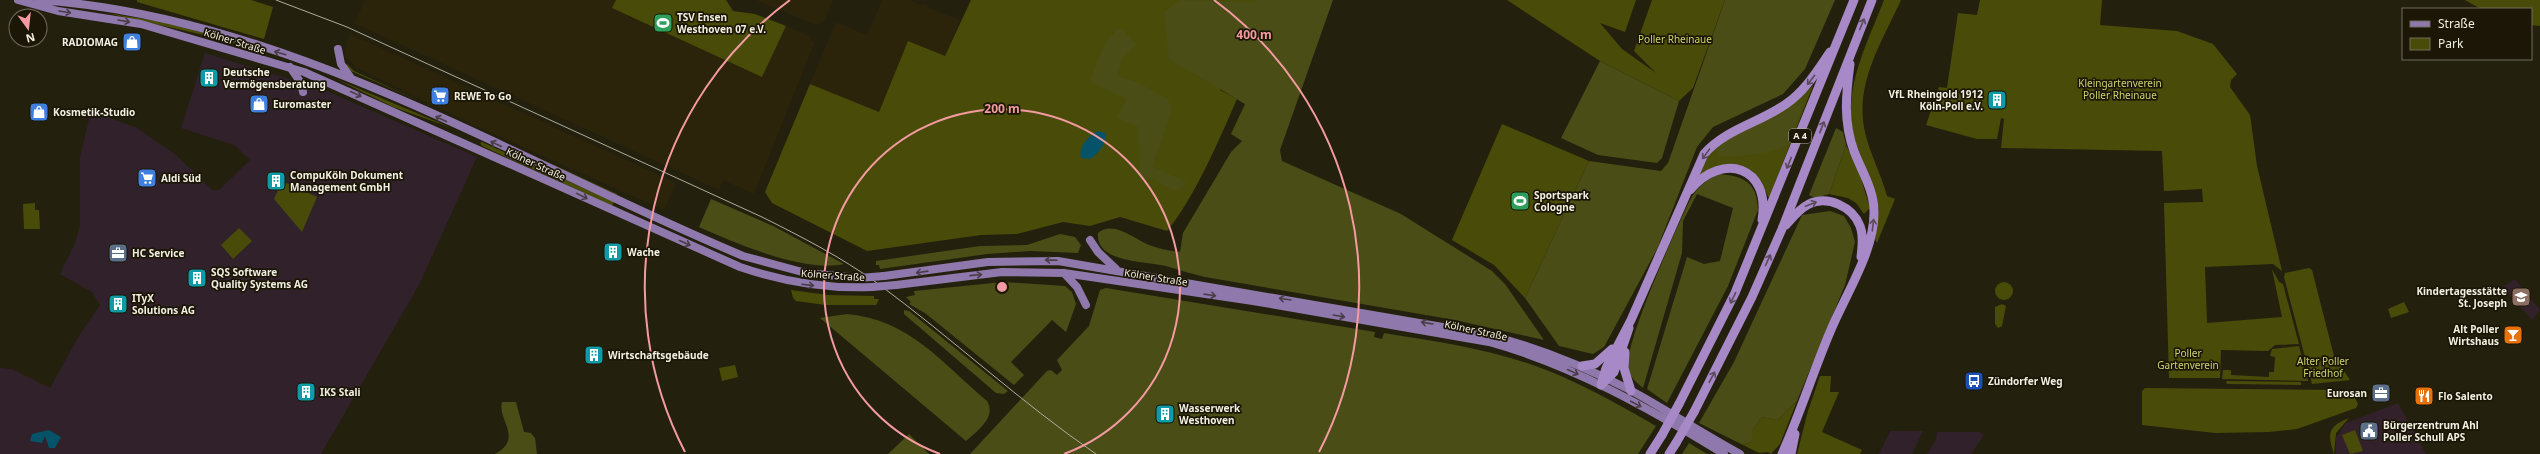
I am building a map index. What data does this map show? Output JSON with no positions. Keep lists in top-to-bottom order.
{
  "streets": {
    "highway": ["A 4"],
    "main road": ["Kölner Straße"]
  },
  "parks": [
    "Poller Rheinaue",
    "Kleingartenverein Poller Rheinaue",
    "Poller Gartenverein",
    "Alter Poller Friedhof"
  ],
  "places": {
    "sports": ["TSV Ensen Westhoven 07 e.V.", "Sportspark Cologne"],
    "shop": ["RADIOMAG", "Euromaster", "Kosmetik-Studio"],
    "building": [
      "Deutsche Vermögensberatung",
      "VfL Rheingold 1912 Köln-Poll e.V.",
      "CompuKöln Dokument Management GmbH",
      "Wache",
      "SQS Software Quality Systems AG",
      "ITyX Solutions AG",
      "Wirtschaftsgebäude",
      "IKS Stali",
      "Wasserwerk Westhoven"
    ],
    "supermarket": ["REWE To Go", "Aldi Süd"],
    "office": ["HC Service", "Eurosan"],
    "school or university": ["Kindertagesstätte St. Joseph"],
    "bar": ["Alt Poller Wirtshaus"],
    "bus stop": ["Zündorfer Weg"],
    "restaurant": ["Flo Salento"],
    "public building": ["Bürgerzentrum Ahl Poller Schull APS"]
  },
  "legend": ["Straße", "Park"],
  "north": "bottom",
  "rings": ["400 m", "200 m"]
}
